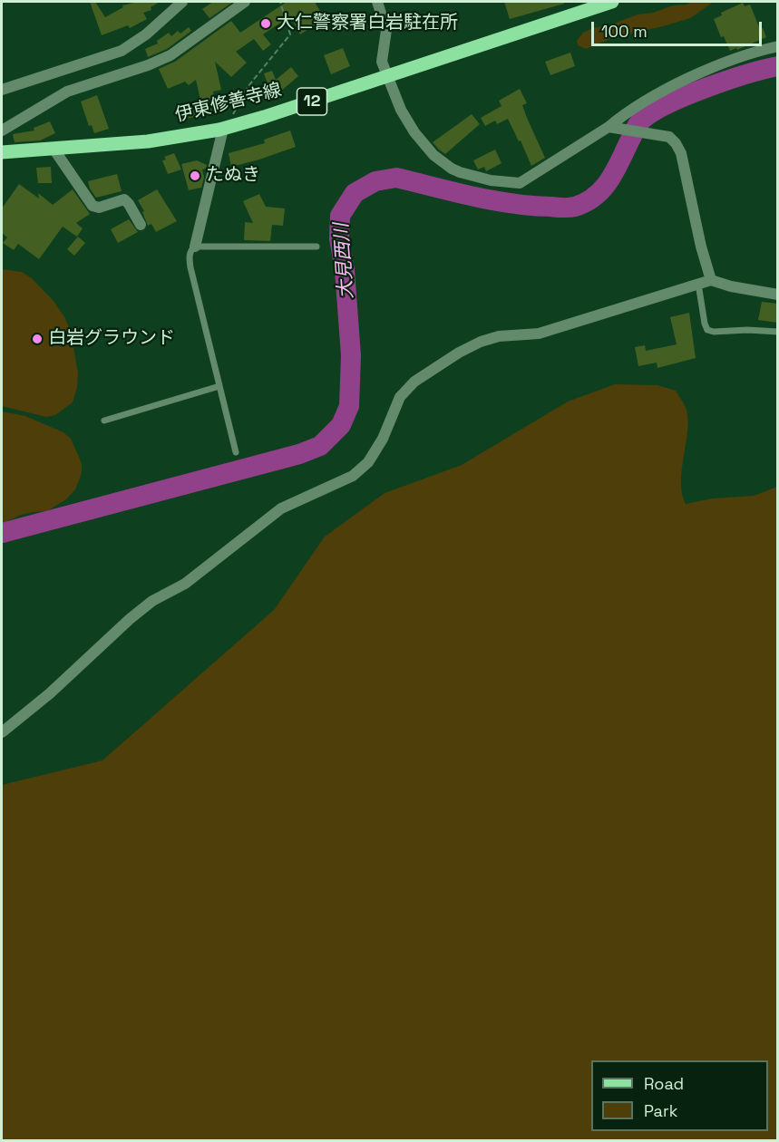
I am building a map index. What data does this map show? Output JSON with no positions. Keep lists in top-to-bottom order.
{
  "streets": {
    "main road": ["12", "伊東修善寺線"]
  },
  "water": ["大見西川"],
  "places": ["大仁警察署白岩駐在所", "たぬき", "白岩グラウンド"],
  "legend": ["Road", "Park"],
  "scale_bar": "100 m"
}
